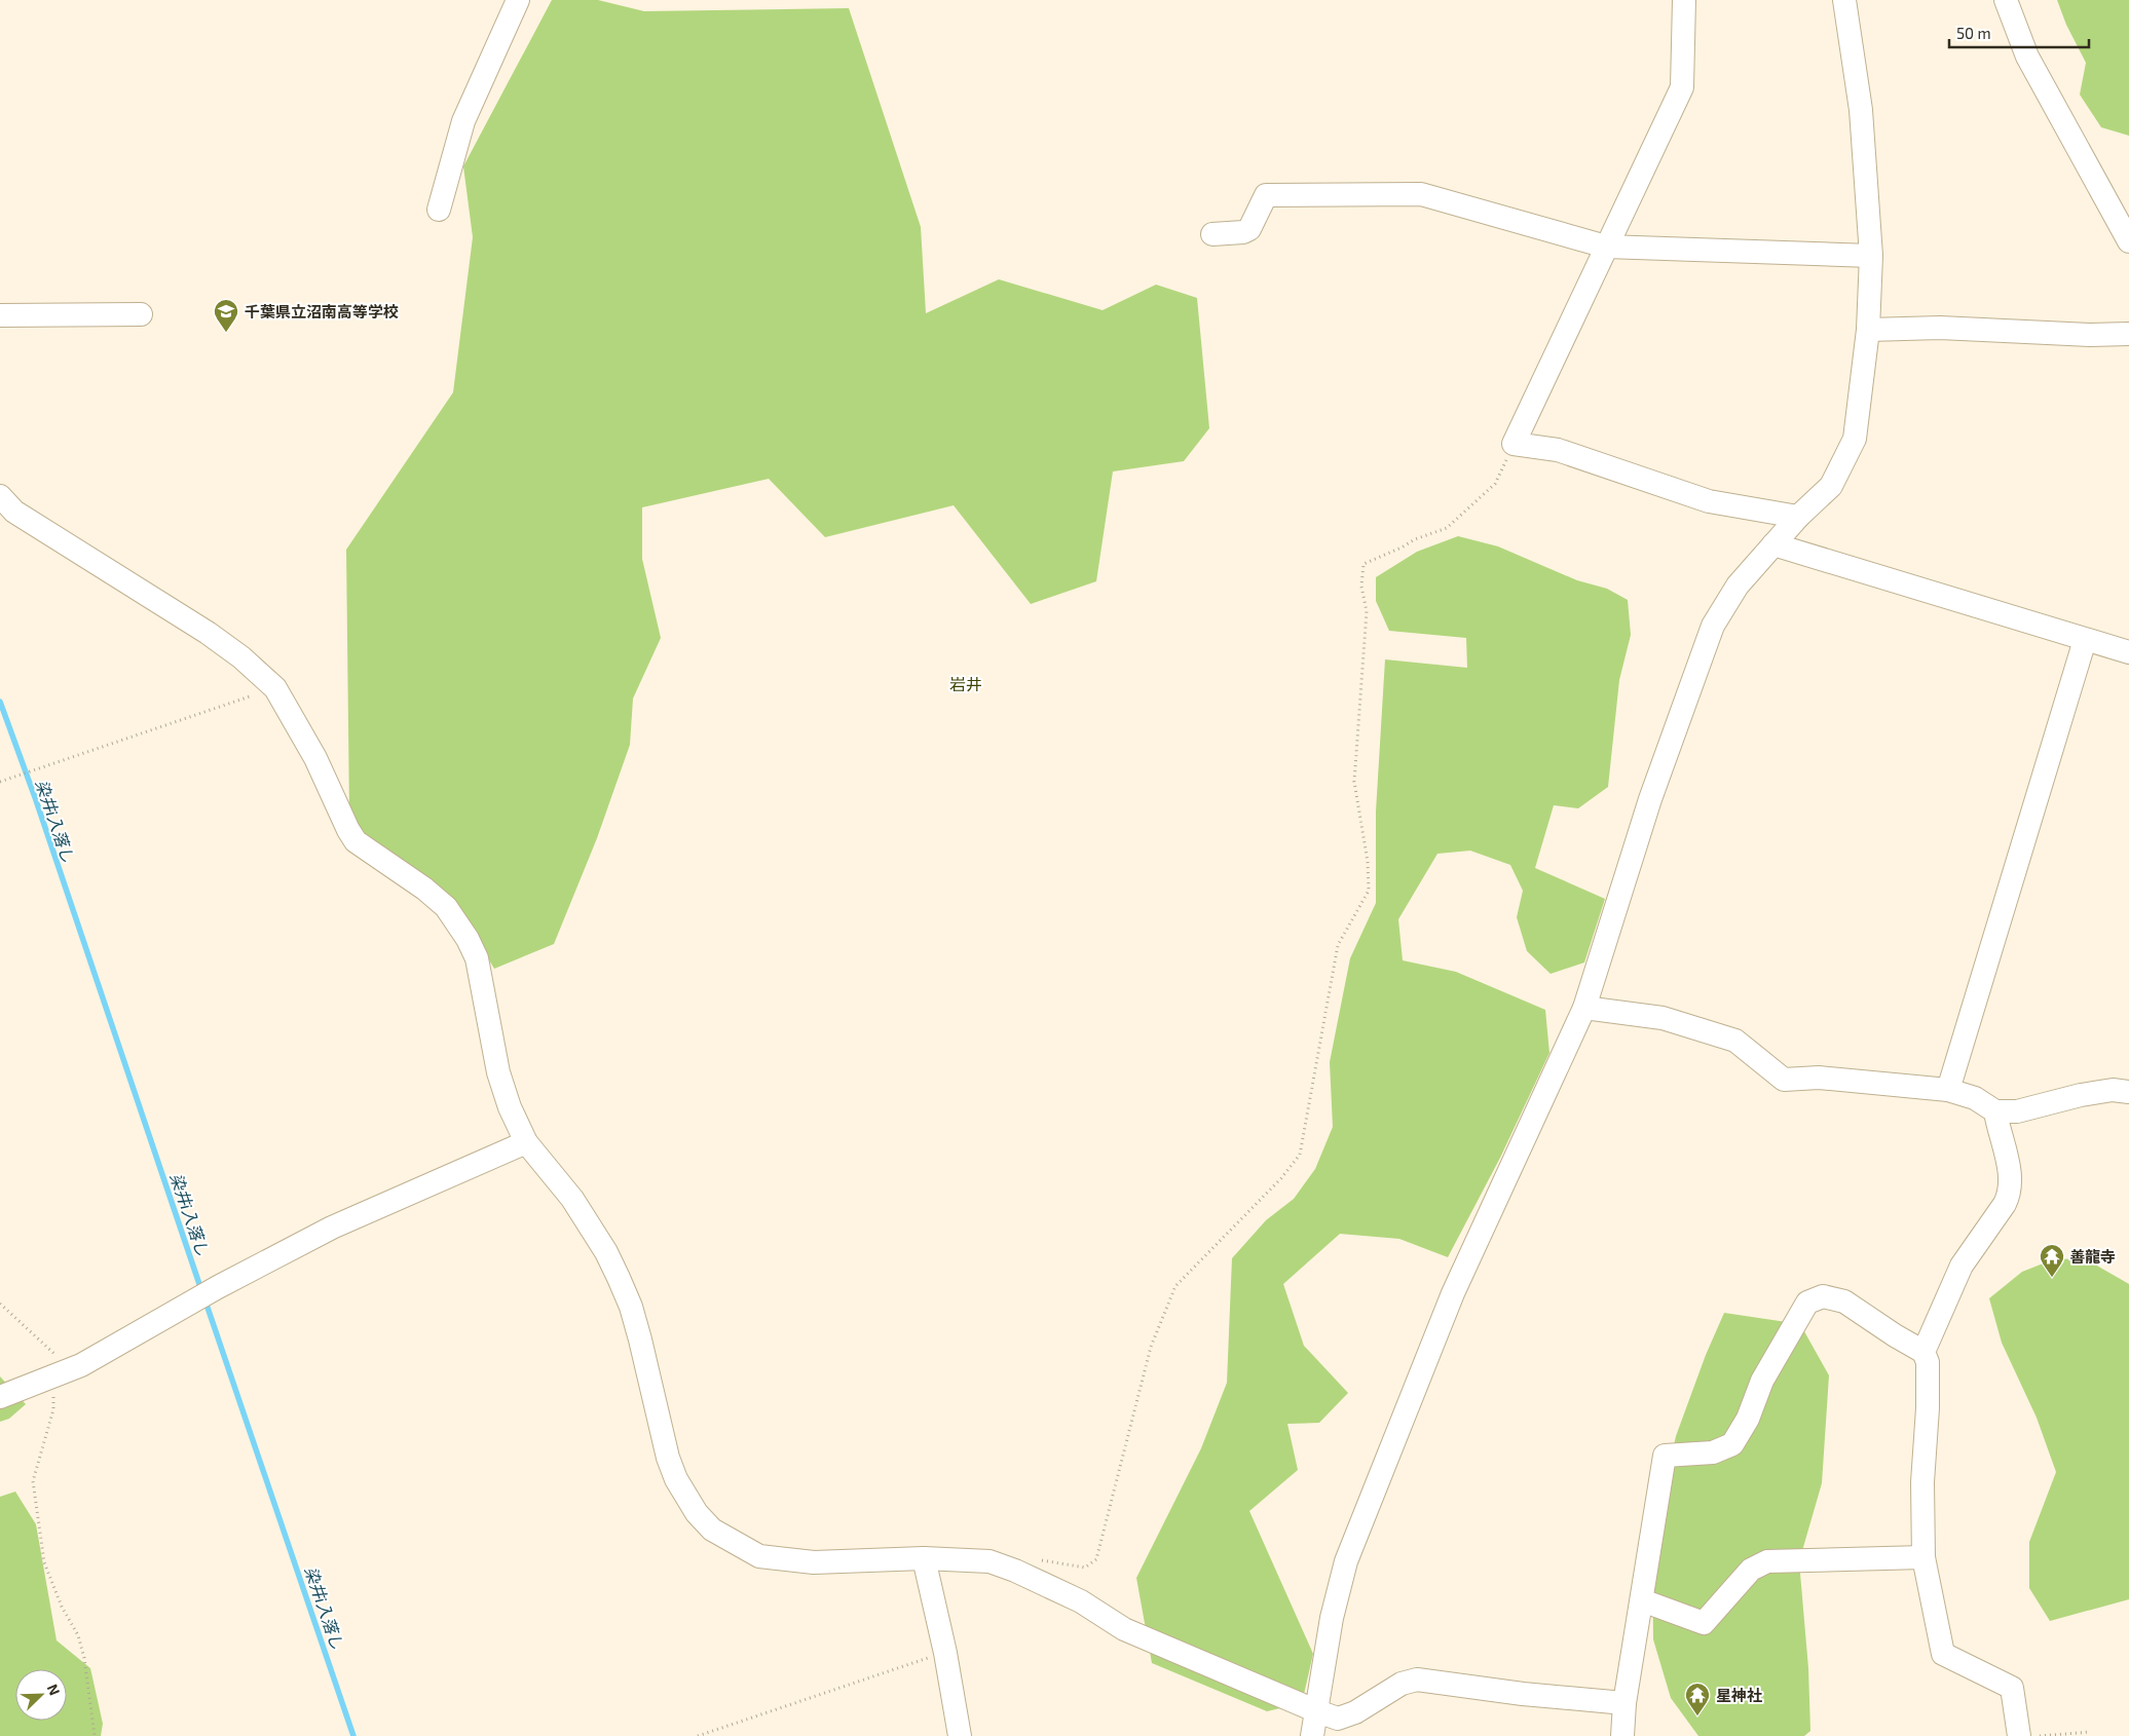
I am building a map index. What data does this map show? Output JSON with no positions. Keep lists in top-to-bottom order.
{
  "districts": ["岩井"],
  "water": ["染井i入落し"],
  "places": {
    "school or university": ["千葉県立沼南高等学校"],
    "temple": ["善龍寺", "星神社"]
  },
  "scale_bar": "50 m",
  "north": "top right"
}
